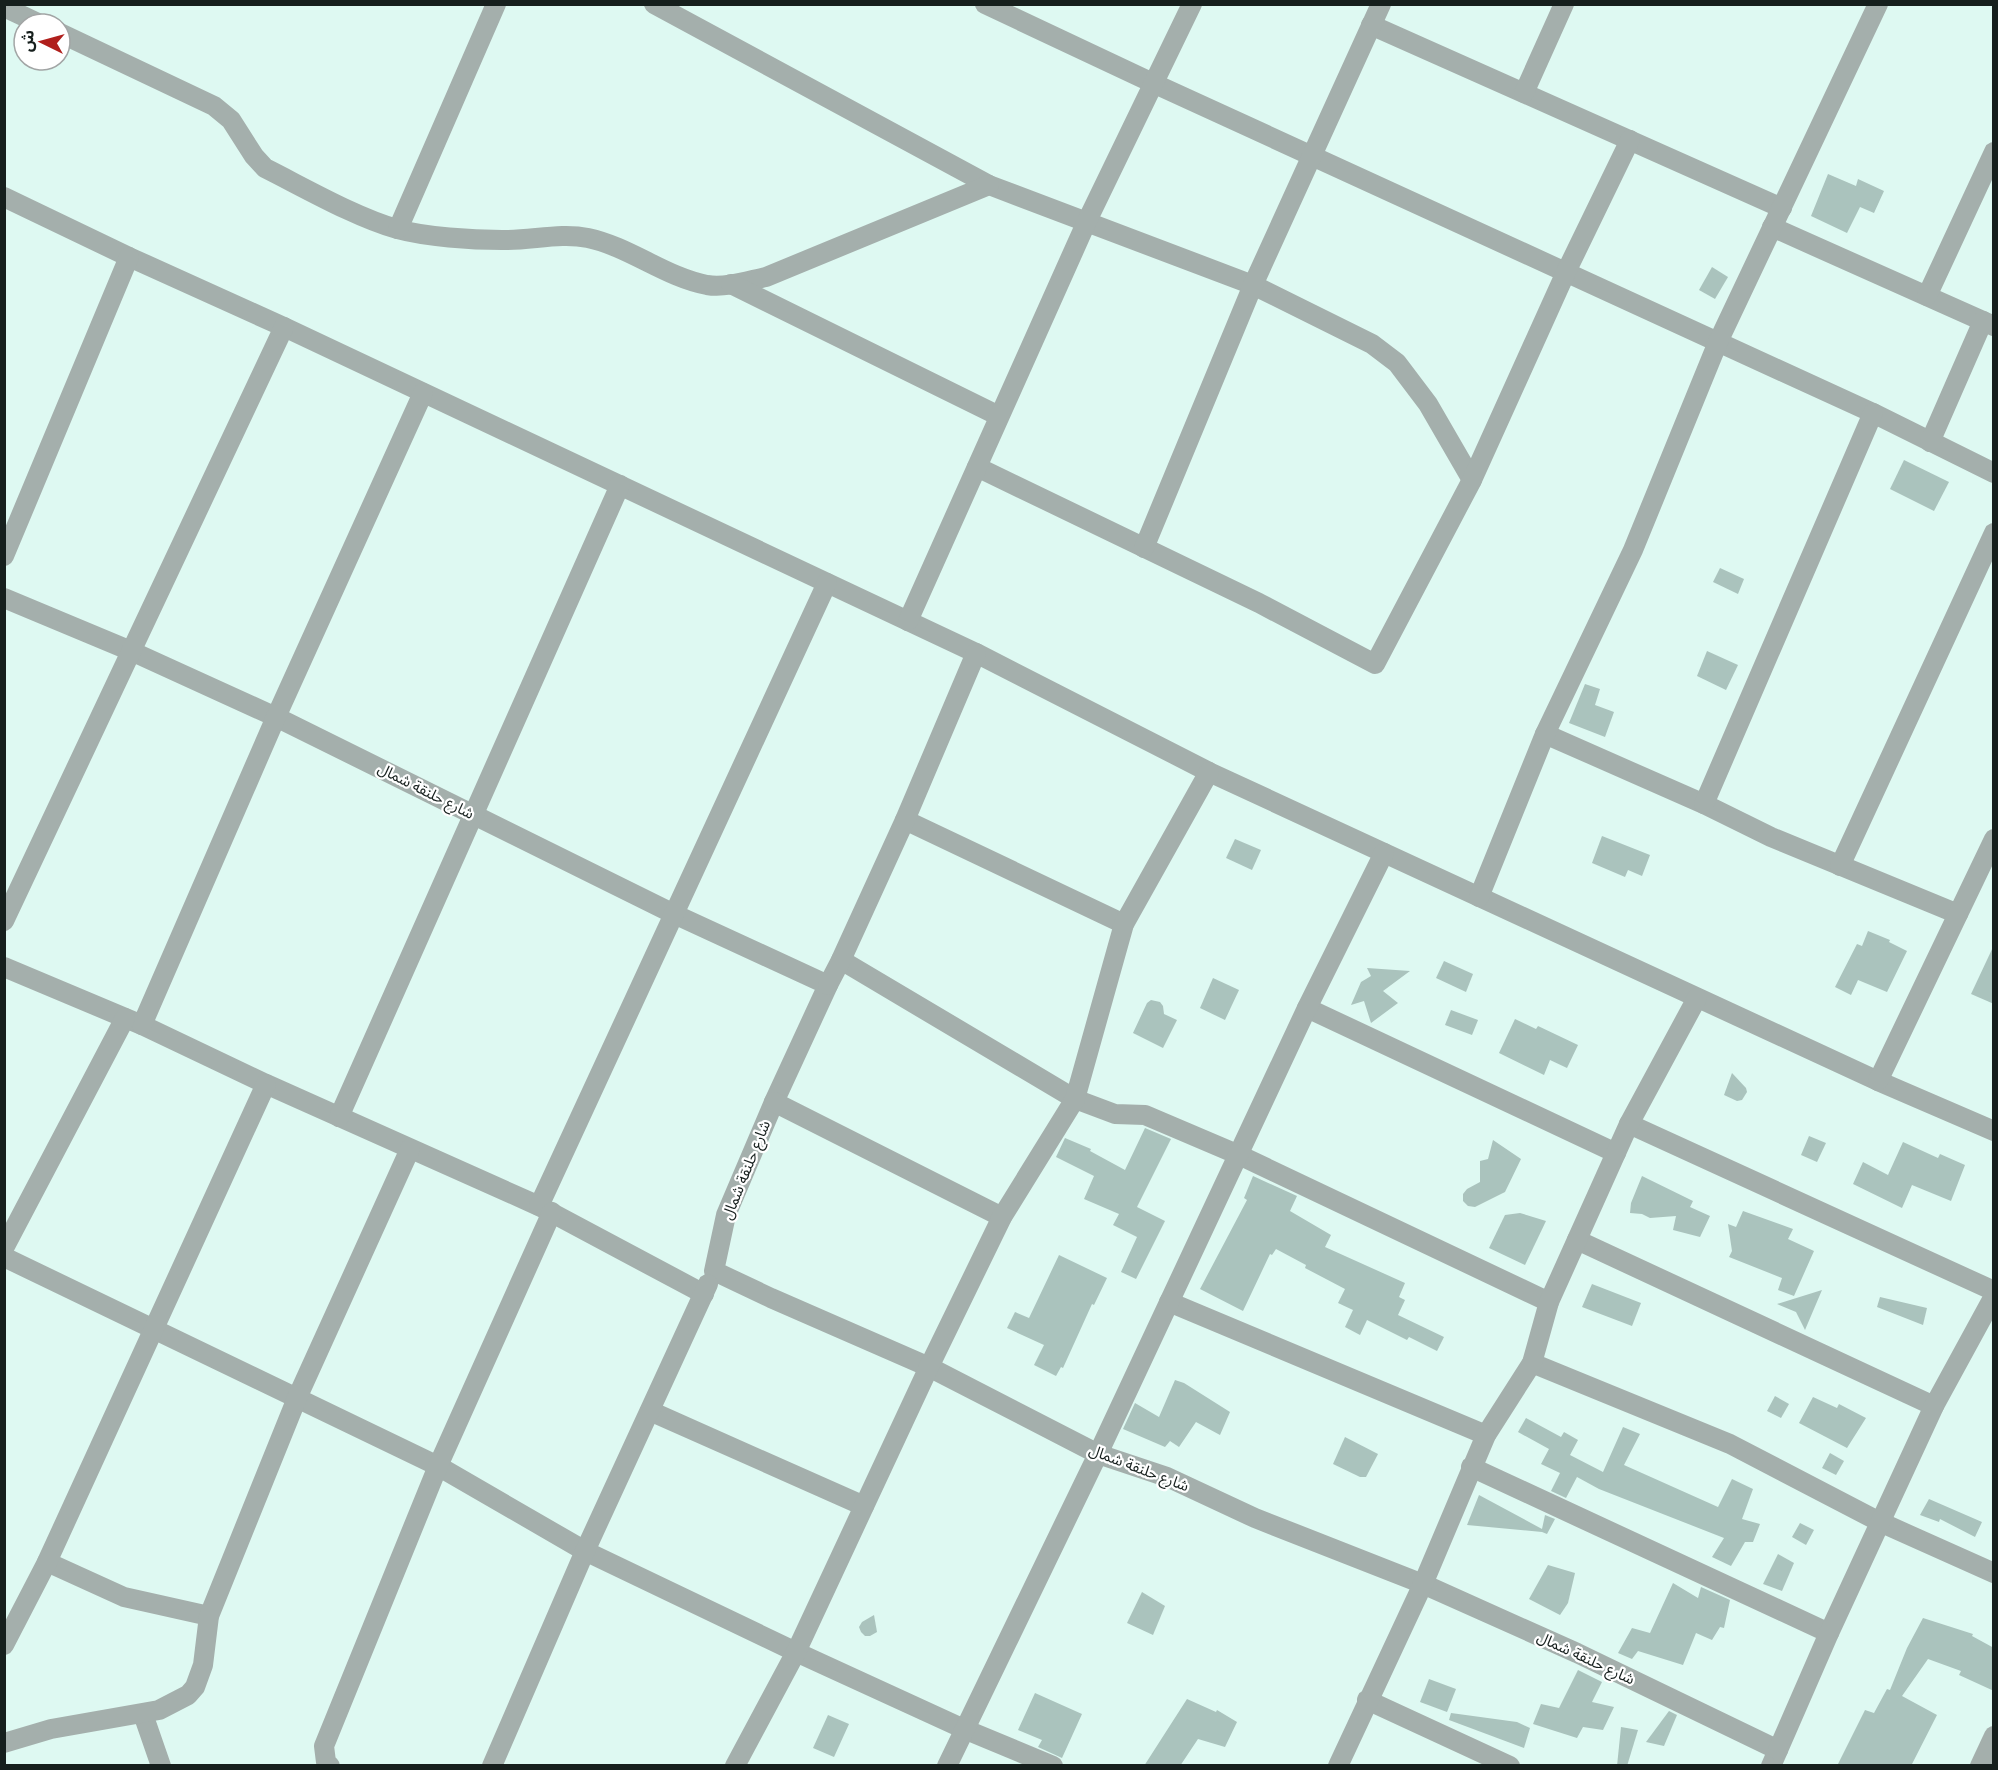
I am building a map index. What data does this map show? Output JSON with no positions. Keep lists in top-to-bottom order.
{
  "streets": {
    "street": ["شارع حلنقة شمال"]
  },
  "north": "left"
}
